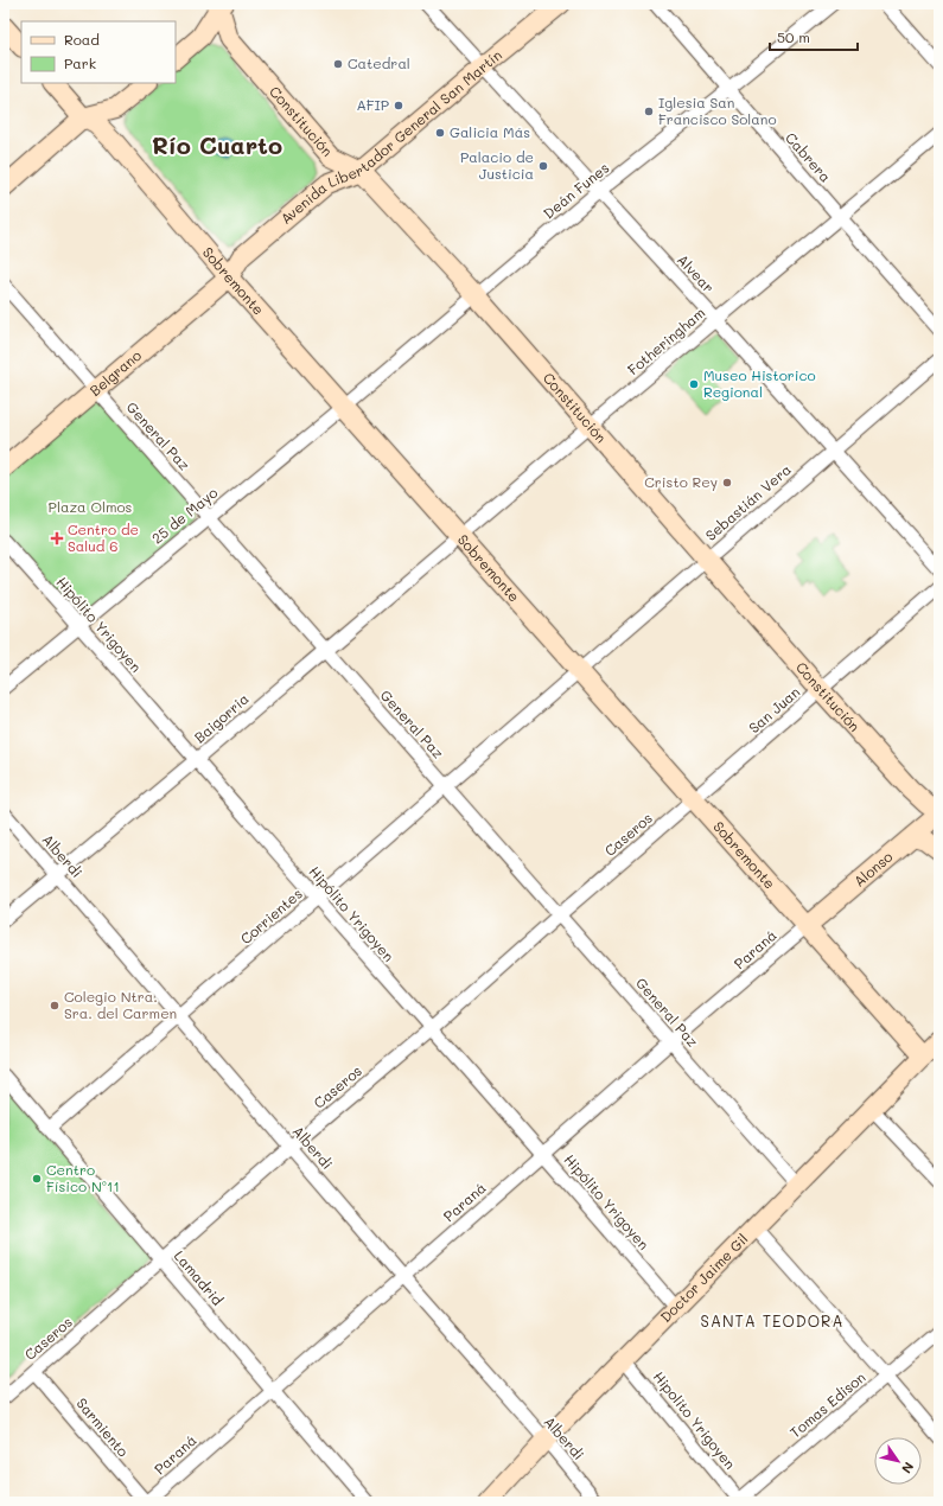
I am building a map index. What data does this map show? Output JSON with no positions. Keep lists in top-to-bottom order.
{
  "streets": {
    "main road": [
      "Constitución",
      "Avenida Libertador General San Martín",
      "Sobremonte",
      "Belgrano",
      "Alonso",
      "Doctor Jaime Gil"
    ],
    "street": [
      "Cabrera",
      "Deán Funes",
      "Alvear",
      "Fotheringham",
      "General Paz",
      "Sebastián Vera",
      "25 de Mayo",
      "Hipólito Yrigoyen",
      "San Juan",
      "Baigorria",
      "Caseros",
      "Alberdi",
      "Corrientes",
      "Paraná",
      "Lamadrid",
      "Tomas Edison",
      "Hipolito Yrigoyen",
      "Sarmiento"
    ]
  },
  "crossings": [
    ["Constitución", "Avenida Libertador General San Martín"],
    ["Constitución", "Deán Funes"],
    ["Constitución", "Fotheringham"],
    ["Constitución", "Sebastián Vera"],
    ["Constitución", "San Juan"],
    ["Constitución", "Alonso"],
    ["Avenida Libertador General San Martín", "Alvear"],
    ["Avenida Libertador General San Martín", "Sobremonte"],
    ["Avenida Libertador General San Martín", "Belgrano"],
    ["Cabrera", "Deán Funes"],
    ["Cabrera", "Fotheringham"],
    ["Deán Funes", "Alvear"],
    ["Deán Funes", "Sobremonte"],
    ["Deán Funes", "25 de Mayo"],
    ["Alvear", "Fotheringham"],
    ["Alvear", "Sebastián Vera"],
    ["Sobremonte", "Fotheringham"],
    ["Sobremonte", "Belgrano"],
    ["Sobremonte", "Sebastián Vera"],
    ["Sobremonte", "25 de Mayo"],
    ["Sobremonte", "San Juan"],
    ["Sobremonte", "Baigorria"],
    ["Sobremonte", "Caseros"],
    ["Sobremonte", "Alonso"],
    ["Sobremonte", "Corrientes"],
    ["Sobremonte", "Paraná"],
    ["Fotheringham", "Baigorria"],
    ["Belgrano", "General Paz"],
    ["General Paz", "25 de Mayo"],
    ["General Paz", "Baigorria"],
    ["General Paz", "Caseros"],
    ["General Paz", "Corrientes"],
    ["General Paz", "Paraná"],
    ["General Paz", "Doctor Jaime Gil"],
    ["Sebastián Vera", "Corrientes"],
    ["25 de Mayo", "Hipólito Yrigoyen"],
    ["Hipólito Yrigoyen", "Baigorria"],
    ["Hipólito Yrigoyen", "Caseros"],
    ["Hipólito Yrigoyen", "Corrientes"],
    ["Hipólito Yrigoyen", "Paraná"],
    ["Hipólito Yrigoyen", "Doctor Jaime Gil"],
    ["San Juan", "Caseros"],
    ["Baigorria", "Alberdi"],
    ["Caseros", "Alberdi"],
    ["Caseros", "Lamadrid"],
    ["Caseros", "Sarmiento"],
    ["Alberdi", "Corrientes"],
    ["Alberdi", "Paraná"],
    ["Alberdi", "Doctor Jaime Gil"],
    ["Alonso", "Paraná"],
    ["Corrientes", "Lamadrid"],
    ["Paraná", "Lamadrid"],
    ["Paraná", "Sarmiento"],
    ["Doctor Jaime Gil", "Hipolito Yrigoyen"],
    ["Tomas Edison", "Hipolito Yrigoyen"]
  ],
  "districts": ["Río Cuarto", "SANTA TEODORA"],
  "parks": ["Plaza Olmos"],
  "places": {
    "other": [
      "Catedral",
      "AFIP",
      "Iglesia San Francisco Solano",
      "Galicia Más",
      "Palacio de Justicia",
      "Museo Historico Regional",
      "Cristo Rey",
      "Colegio Ntra. Sra. del Carmen",
      "Centro Físico Nº11"
    ],
    "health": ["Centro de Salud 6"]
  },
  "legend": ["Road", "Park"],
  "scale_bar": "50 m",
  "north": "bottom right"
}
